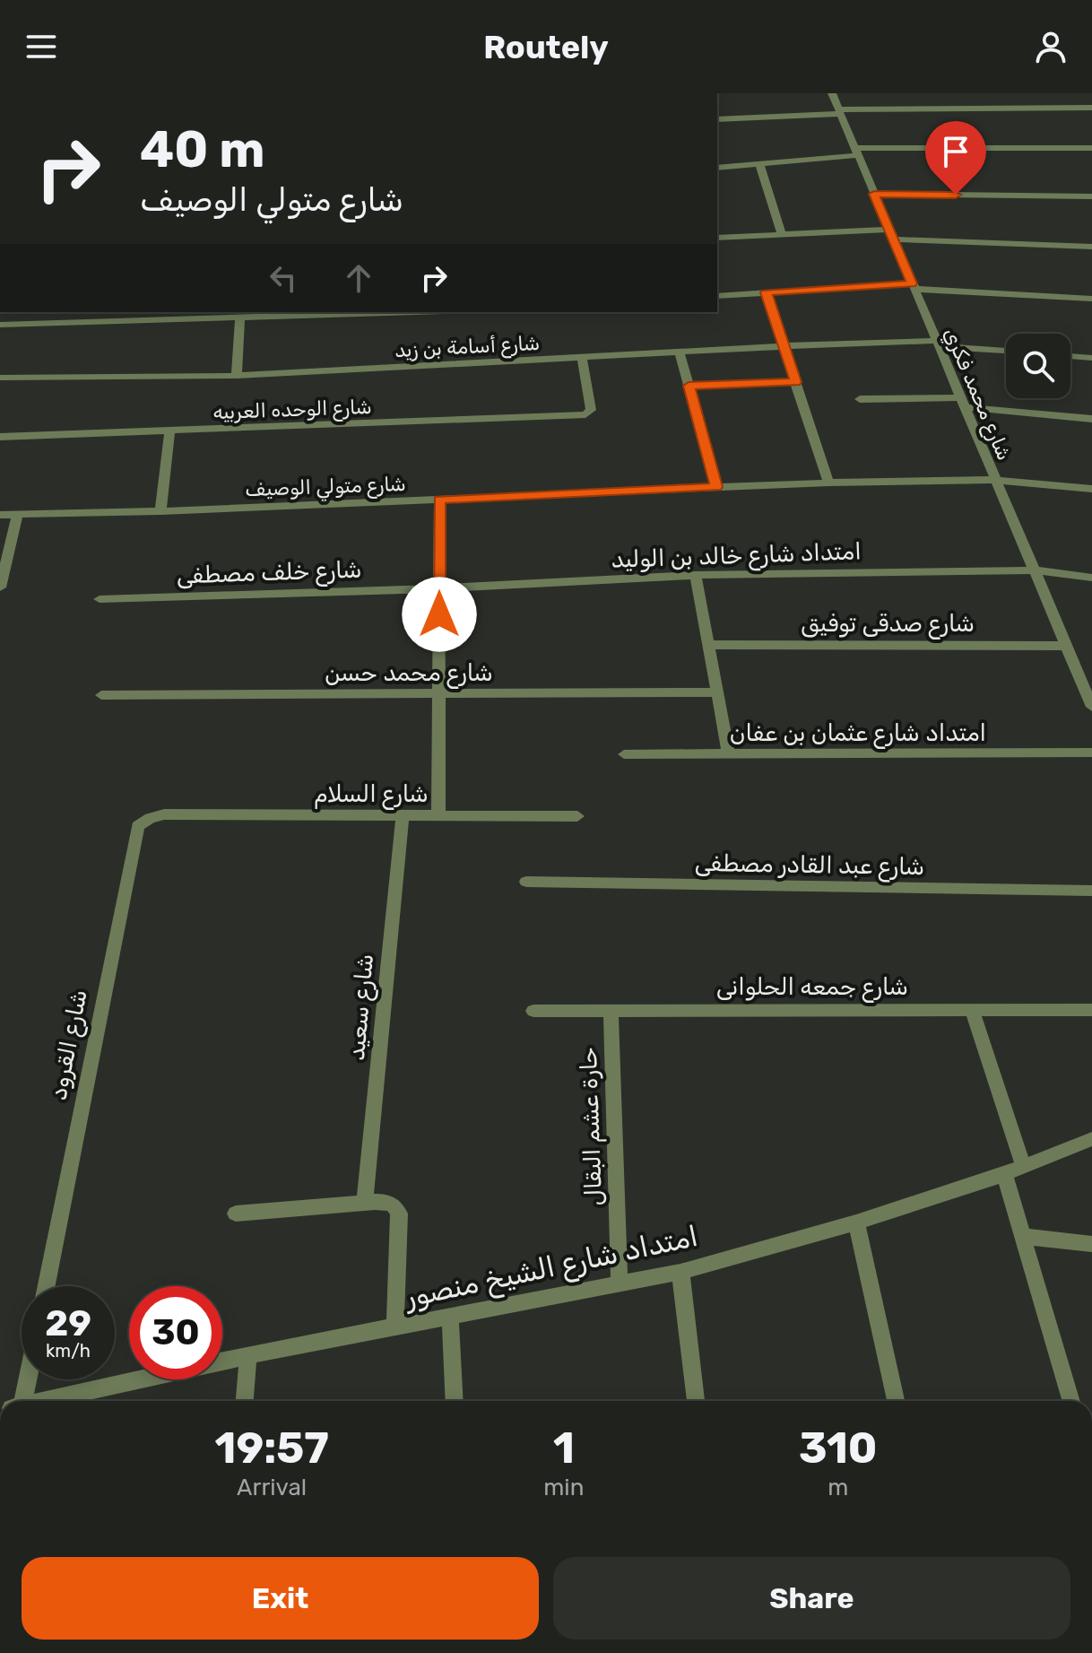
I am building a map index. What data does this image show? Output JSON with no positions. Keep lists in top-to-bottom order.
{
  "streets": {
    "street": [
      "شارع أسامة بن زيد",
      "شارع محمد فكري",
      "شارع الوحده العربيه",
      "شارع متولي الوصيف",
      "امتداد شارع خالد بن الوليد",
      "شارع خلف مصطفى",
      "شارع صدقى توفيق",
      "شارع محمد حسن",
      "امتداد شارع عثمان بن عفان",
      "شارع السلام",
      "شارع عبد القادر مصطفى",
      "شارع جمعه الحلوانى",
      "شارع سعيد",
      "شارع القرود",
      "حارة عشم البقال",
      "امتداد شارع الشيخ منصور"
    ]
  },
  "crossings": [
    ["شارع أسامة بن زيد", "شارع محمد فكري"],
    ["شارع أسامة بن زيد", "شارع الوحده العربيه"],
    ["شارع محمد فكري", "شارع متولي الوصيف"],
    ["شارع محمد فكري", "امتداد شارع خالد بن الوليد"],
    ["شارع محمد فكري", "شارع صدقى توفيق"],
    ["امتداد شارع خالد بن الوليد", "شارع خلف مصطفى"],
    ["شارع السلام", "شارع سعيد"],
    ["شارع السلام", "شارع القرود"],
    ["شارع جمعه الحلوانى", "حارة عشم البقال"],
    ["حارة عشم البقال", "امتداد شارع الشيخ منصور"]
  ],
  "page": {
    "header": "Routely",
    "turn": ["40 m", "شارع متولي الوصيف"],
    "speed": "29 km/h",
    "limit": "30",
    "eta": [
      "19:57",
      "Arrival",
      "1",
      "min",
      "310",
      "m"
    ],
    "buttons": ["Exit", "Share"]
  }
}
